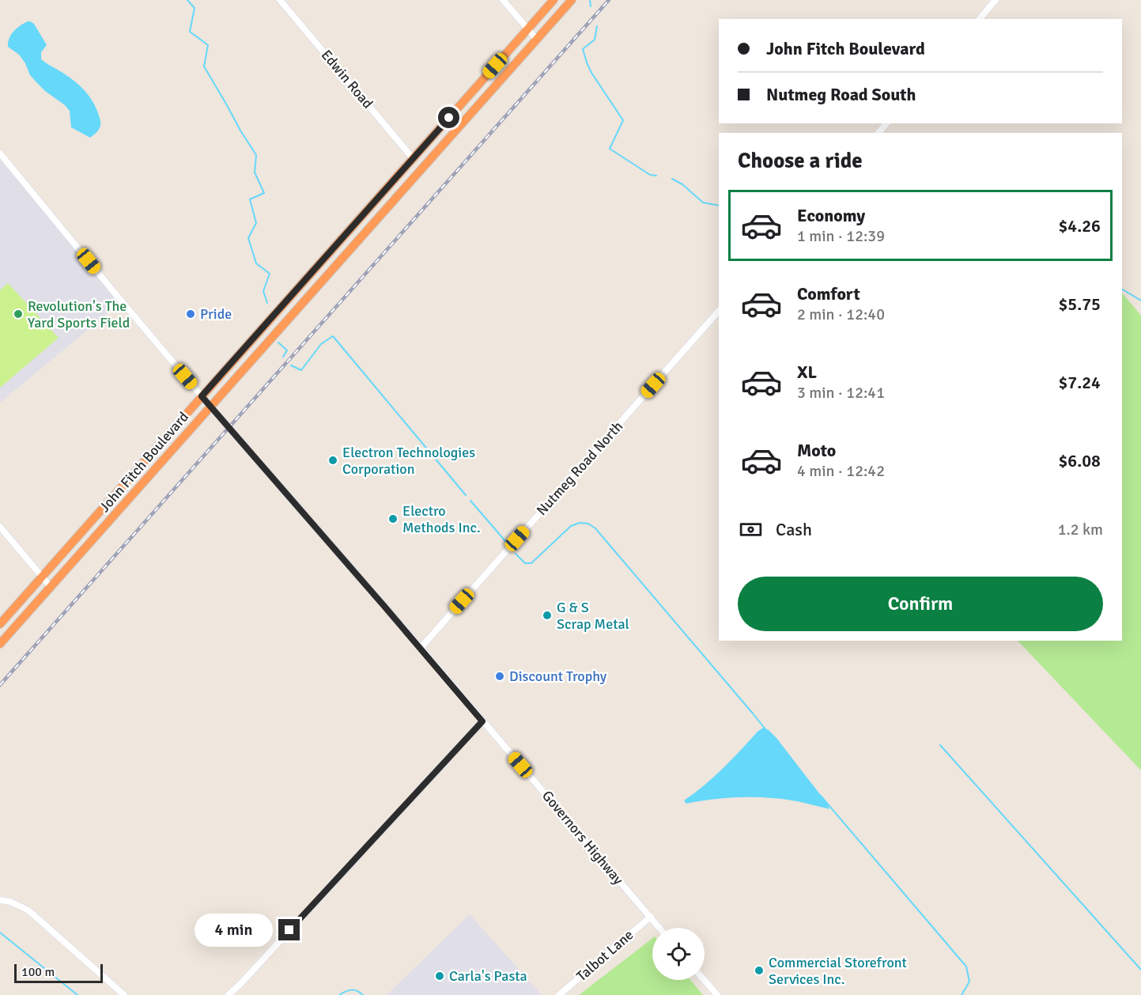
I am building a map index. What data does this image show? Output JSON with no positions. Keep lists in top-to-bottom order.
{
  "streets": {
    "highway": ["John Fitch Boulevard"],
    "street": [
      "Edwin Road",
      "Nutmeg Road North",
      "Governors Highway",
      "Talbot Lane"
    ]
  },
  "crossings": [
    ["Edwin Road", "John Fitch Boulevard"],
    ["John Fitch Boulevard", "Governors Highway"],
    ["Nutmeg Road North", "Governors Highway"],
    ["Governors Highway", "Talbot Lane"]
  ],
  "places": [
    "Revolution's The Yard Sports Field",
    "Pride",
    "Electron Technologies Corporation",
    "Electro Methods Inc.",
    "G & S Scrap Metal",
    "Discount Trophy",
    "Commercial Storefront Services Inc.",
    "Carla's Pasta"
  ],
  "scale_bar": "100 m",
  "page": {
    "banner": ["John Fitch Boulevard", "Nutmeg Road South"],
    "heading": "Choose a ride",
    "list": [
      {
        "name": "Economy",
        "note": "1 min · 12:39",
        "value": "$4.26"
      },
      {
        "name": "Comfort",
        "note": "2 min · 12:40",
        "value": "$5.75"
      },
      {
        "name": "XL",
        "note": "3 min · 12:41",
        "value": "$7.24"
      },
      {
        "name": "Moto",
        "note": "4 min · 12:42",
        "value": "$6.08"
      }
    ],
    "pay": ["Cash", "1.2 km"],
    "buttons": "Confirm",
    "bubble": "4 min",
    "scale": "100 m"
  }
}
